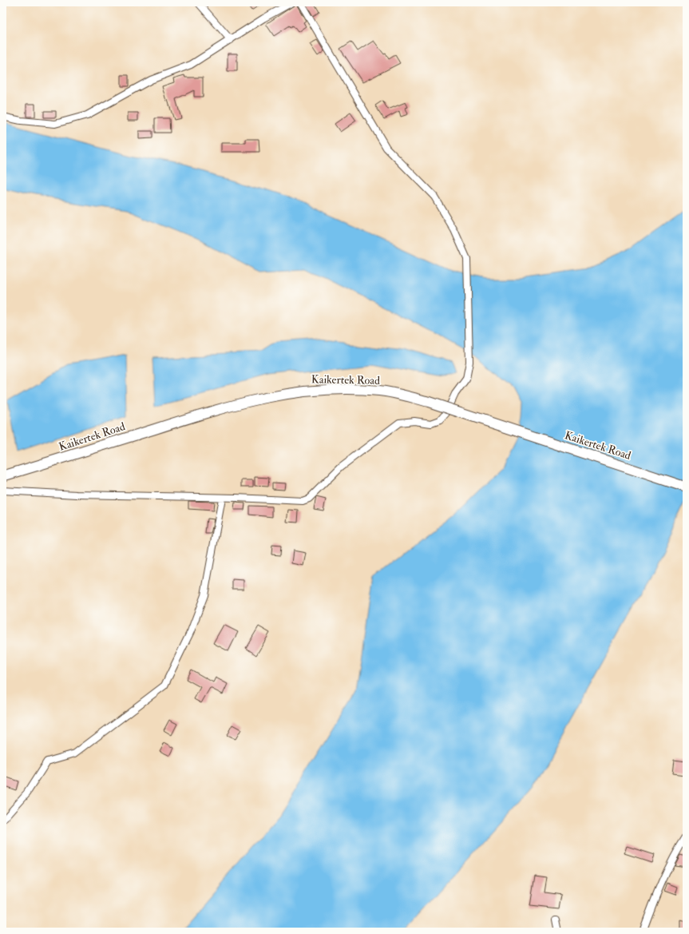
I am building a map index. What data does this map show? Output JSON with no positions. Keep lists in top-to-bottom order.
{
  "streets": {
    "main road": ["Kaikertek Road"]
  }
}
